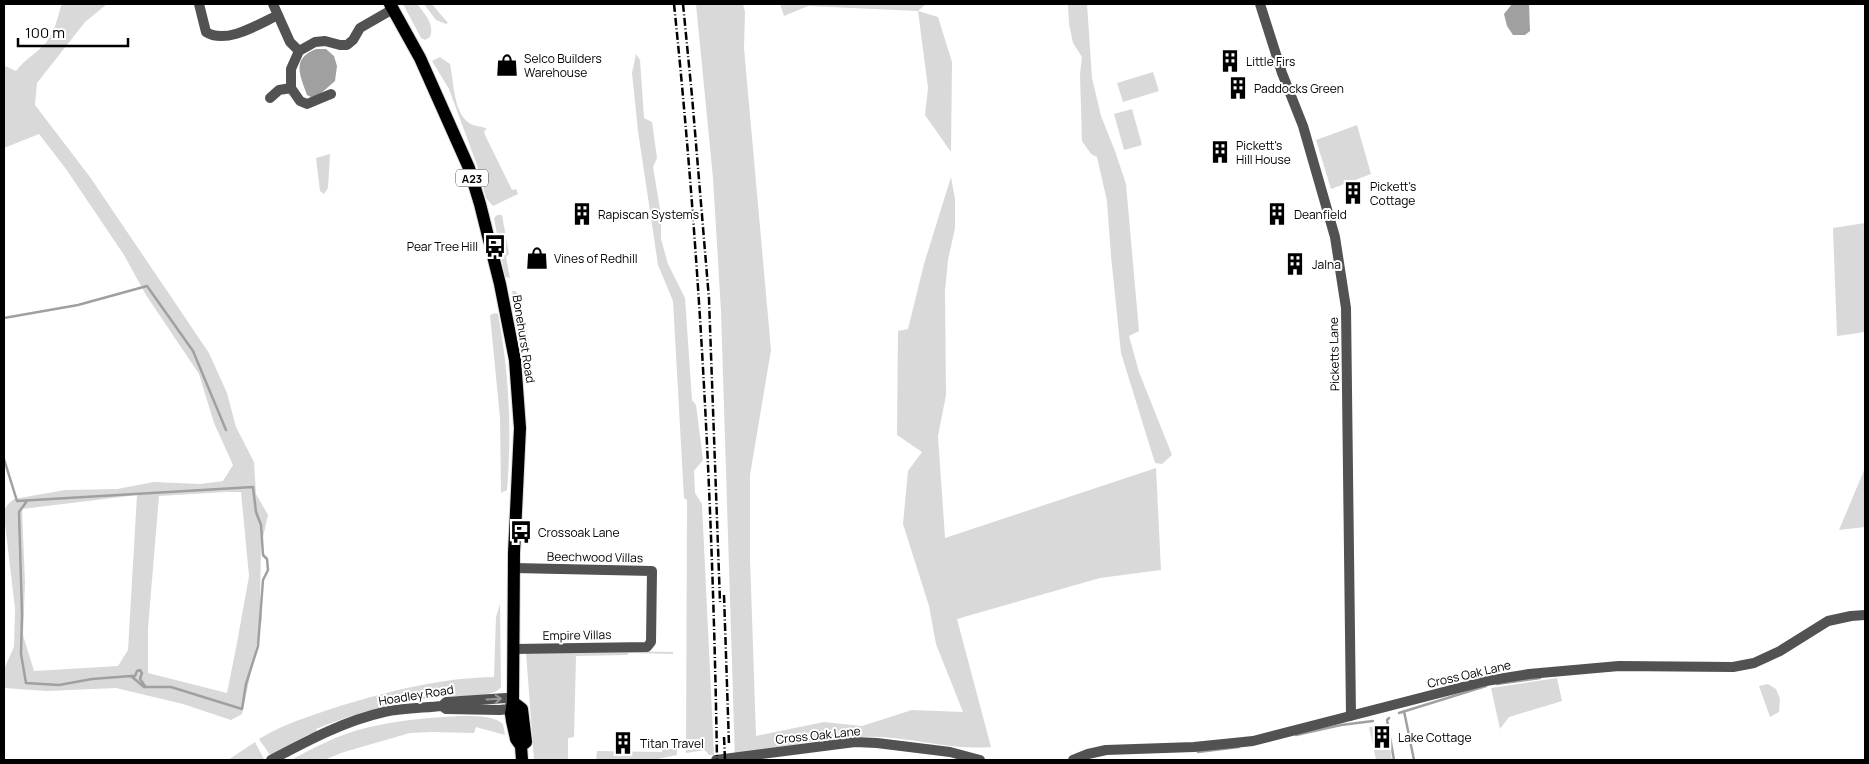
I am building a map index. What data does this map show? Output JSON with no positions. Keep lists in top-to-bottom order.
{
  "streets": {
    "main road": ["A23", "Bonehurst Road"],
    "street": [
      "Picketts Lane",
      "Beechwood Villas",
      "Empire Villas",
      "Cross Oak Lane",
      "Hoadley Road"
    ]
  },
  "crossings": [
    ["Bonehurst Road", "Beechwood Villas"],
    ["Bonehurst Road", "Empire Villas"],
    ["Bonehurst Road", "Hoadley Road"],
    ["Picketts Lane", "Cross Oak Lane"],
    ["Beechwood Villas", "Empire Villas"]
  ],
  "places": {
    "building": [
      "Little Firs",
      "Paddocks Green",
      "Pickett's Hill House",
      "Pickett's Cottage",
      "Rapiscan Systems",
      "Deanfield",
      "Jalna",
      "Lake Cottage",
      "Titan Travel"
    ],
    "shop": ["Selco Builders Warehouse", "Vines of Redhill"],
    "bus stop": ["Pear Tree Hill", "Crossoak Lane"]
  },
  "scale_bar": "100 m"
}
